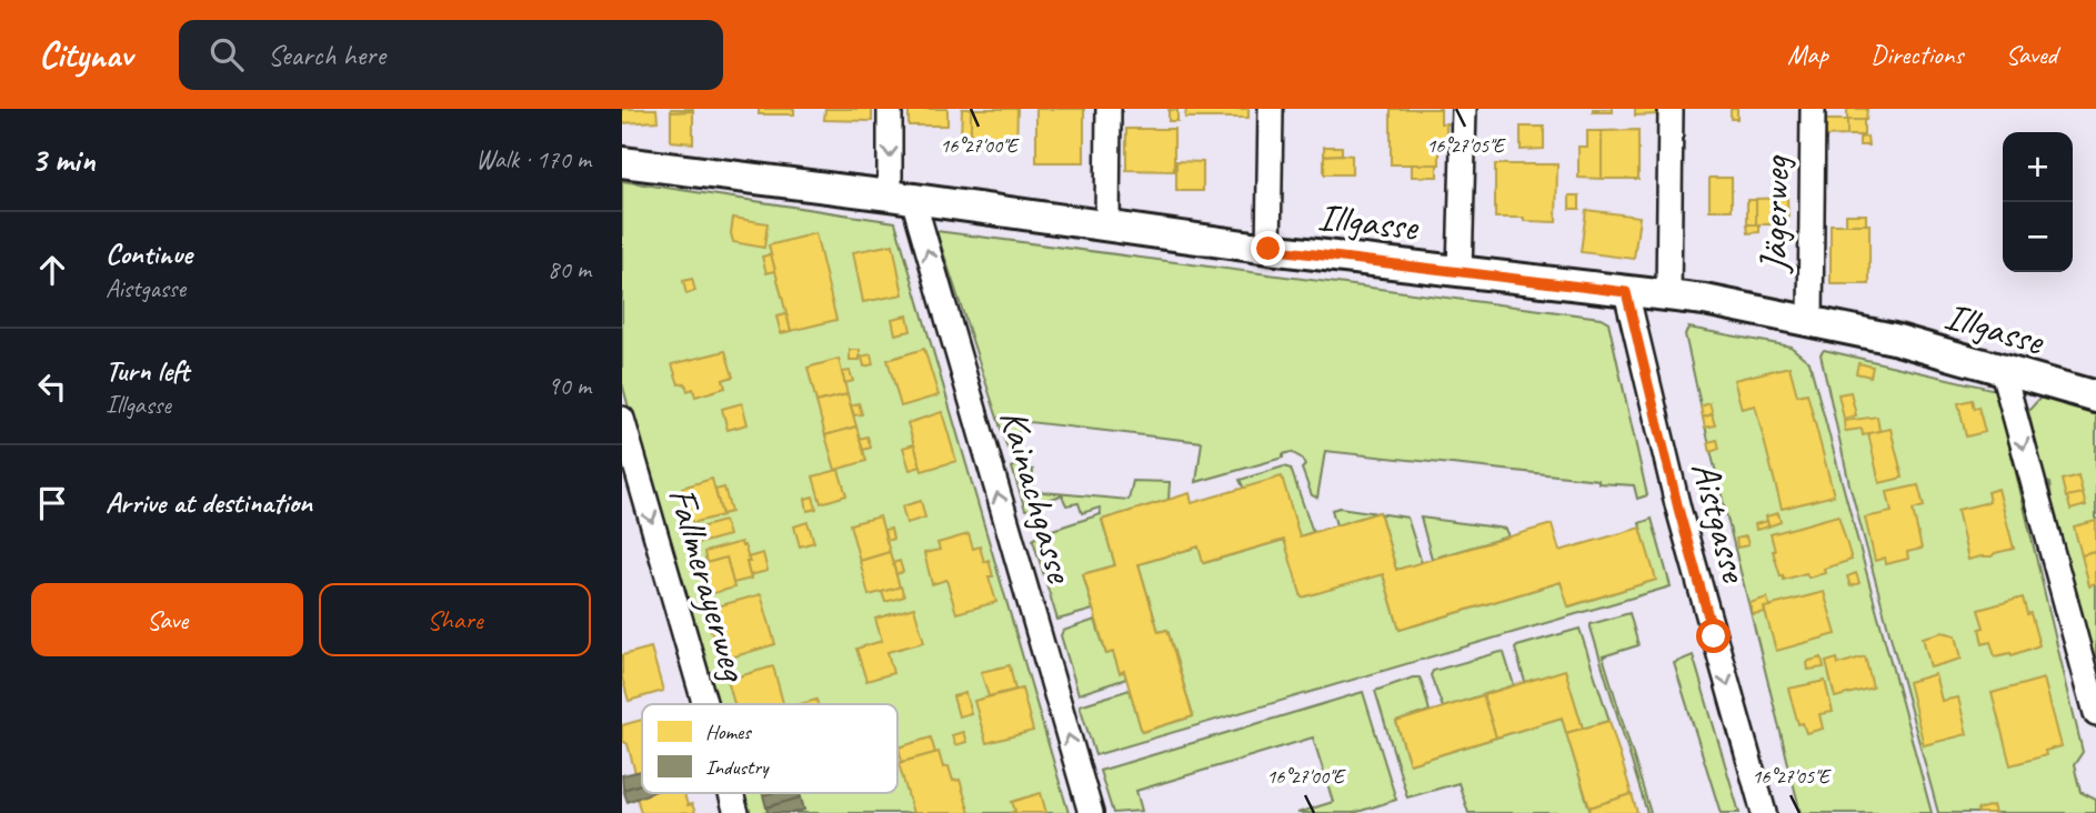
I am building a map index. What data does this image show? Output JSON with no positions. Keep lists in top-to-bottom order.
{
  "streets": {
    "street": [
      "Jägerweg",
      "Illgasse",
      "Kainachgasse",
      "Aistgasse",
      "Fallmerayerweg"
    ]
  },
  "crossings": [
    ["Jägerweg", "Illgasse"],
    ["Illgasse", "Kainachgasse"],
    ["Illgasse", "Aistgasse"]
  ],
  "one_way": ["Aistgasse", "Fallmerayerweg"],
  "legend": ["Homes", "Industry"],
  "page": {
    "header": "Citynav",
    "search": "Search here",
    "nav": ["Map", "Directions", "Saved"],
    "heading": ["3 min", "Walk · 170 m"],
    "map_buttons": ["+", "−"],
    "list": [
      ["Continue", "Aistgasse", "80 m"],
      ["Turn left", "Illgasse", "90 m"],
      "Arrive at destination"
    ],
    "buttons": ["Save", "Share"]
  },
  "coordinates": ["16°27'00\"E", "16°27'05\"E"]
}
